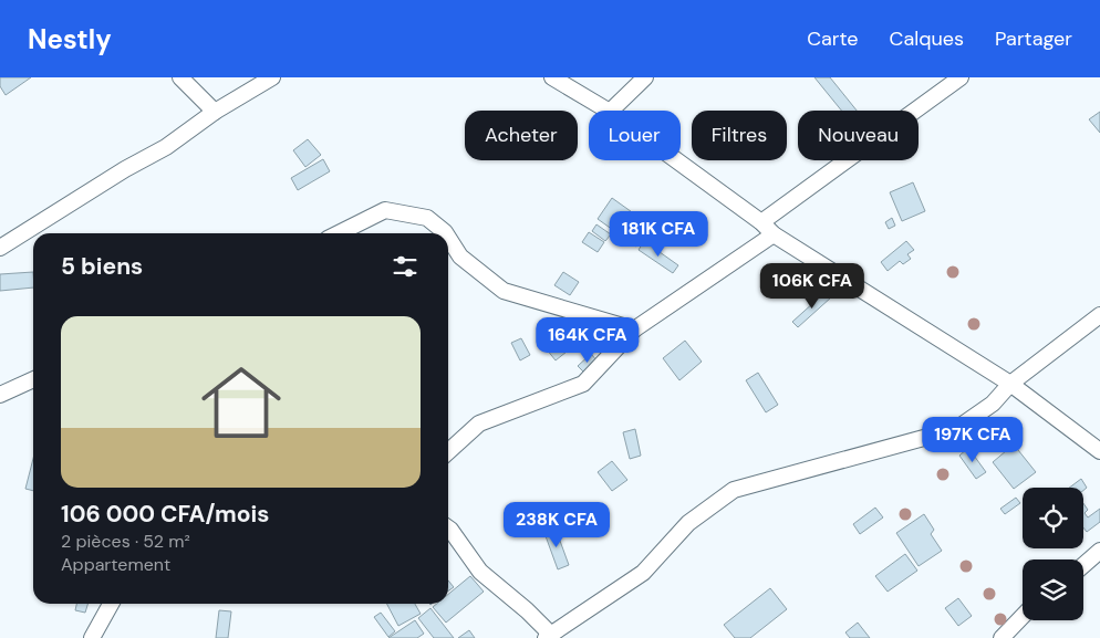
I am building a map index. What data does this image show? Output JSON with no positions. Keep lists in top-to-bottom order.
{
  "page": {
    "header": "Nestly",
    "nav": ["Carte", "Calques", "Partager"],
    "chip": [
      "Acheter",
      "Louer",
      "Filtres",
      "Nouveau"
    ],
    "price": [
      "181K CFA",
      "106K CFA",
      "164K CFA",
      "197K CFA",
      "238K CFA"
    ],
    "heading": "5 biens",
    "list": [
      {
        "name": "106 000 CFA/mois",
        "note": "2 pièces · 52 m² · Appartement"
      }
    ]
  }
}
